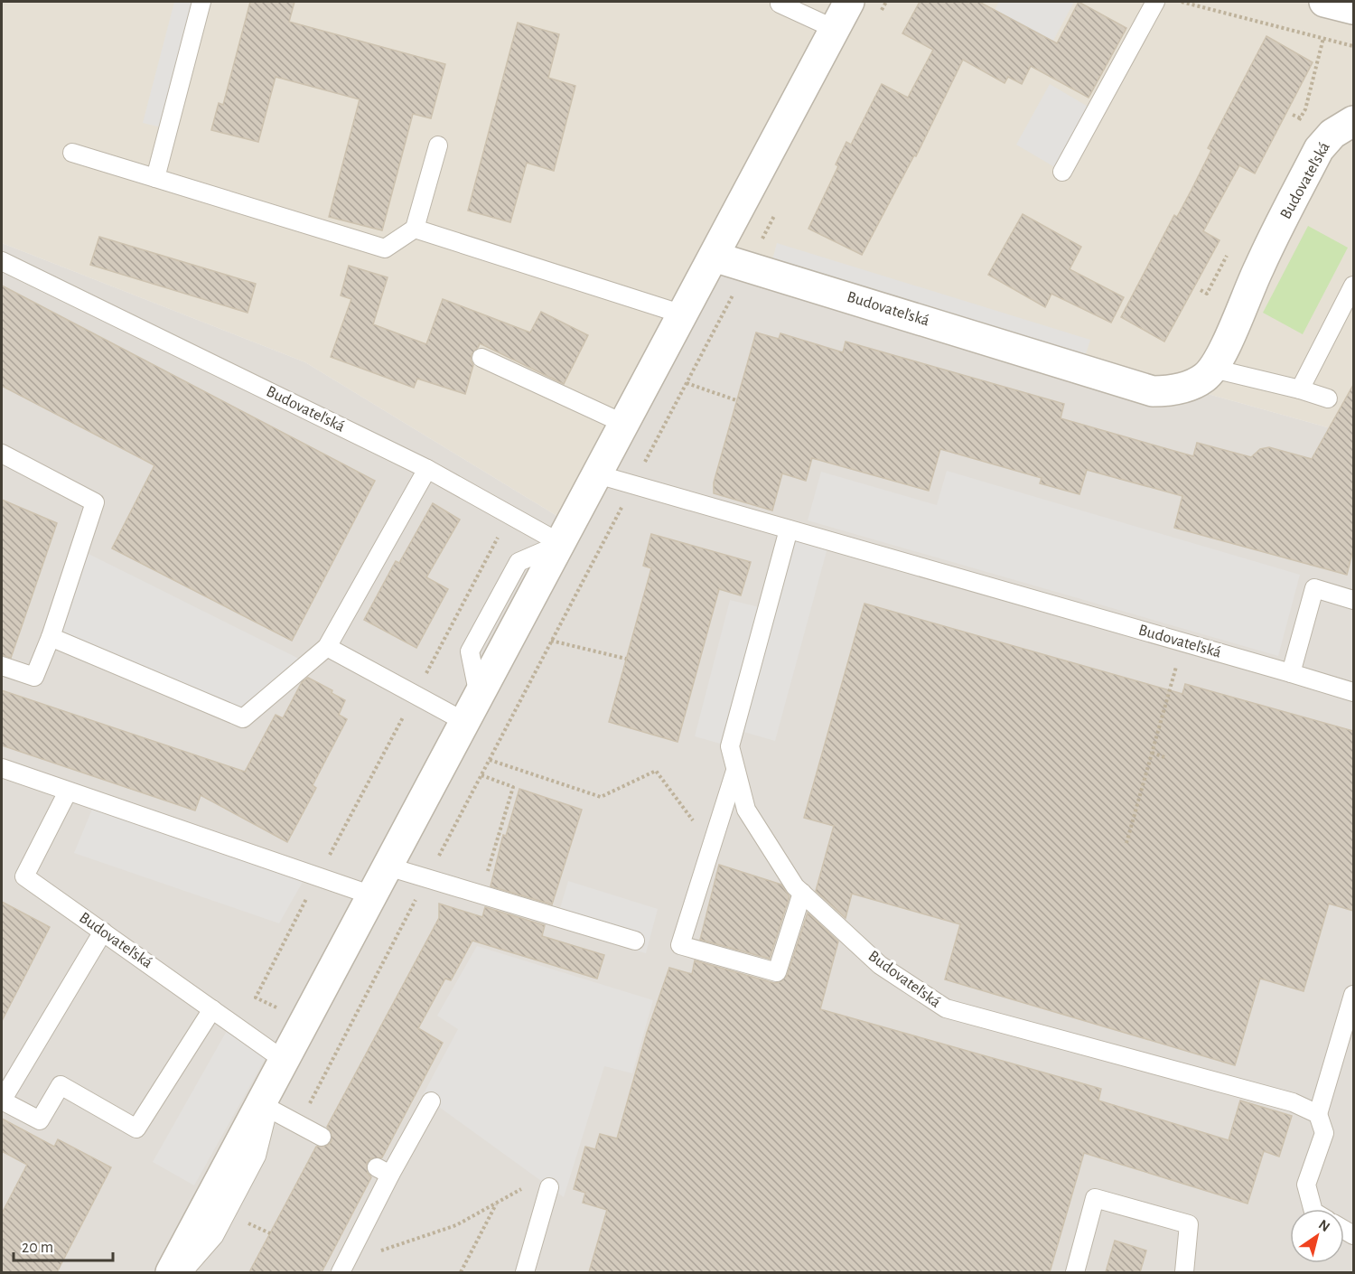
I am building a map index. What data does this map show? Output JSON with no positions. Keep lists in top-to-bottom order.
{
  "streets": {
    "street": ["Budovateľská"]
  },
  "scale_bar": "20 m",
  "north": "top right"
}
